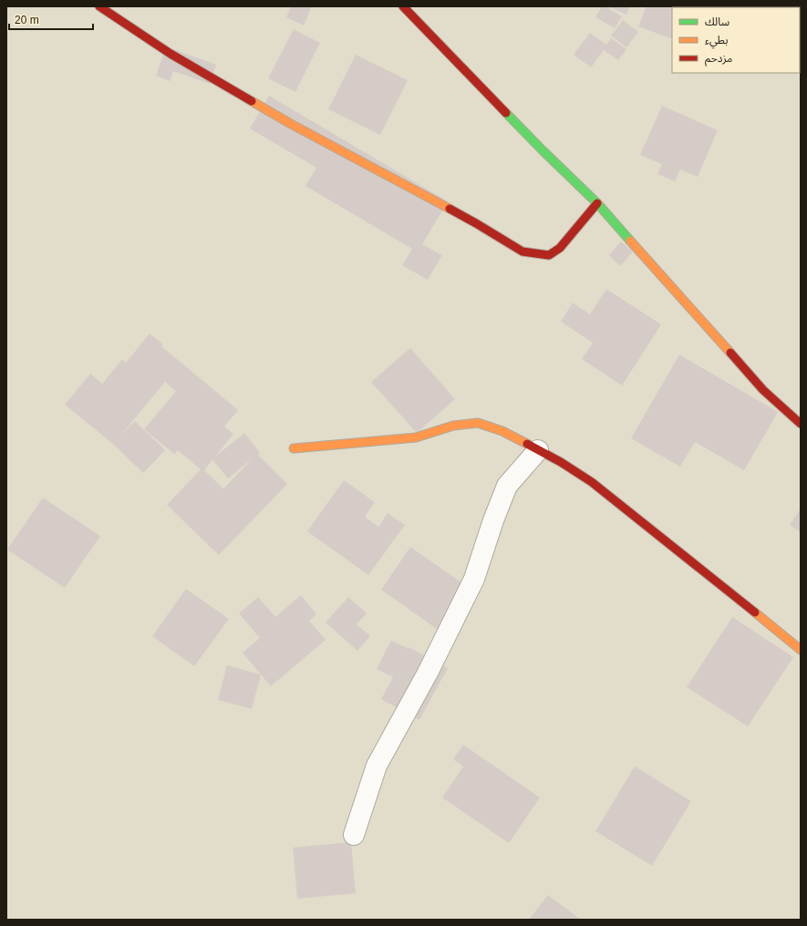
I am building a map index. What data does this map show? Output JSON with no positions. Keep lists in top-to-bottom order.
{
  "legend": ["سالك", "بطيء", "مزدحم"],
  "scale_bar": "20 m"
}
